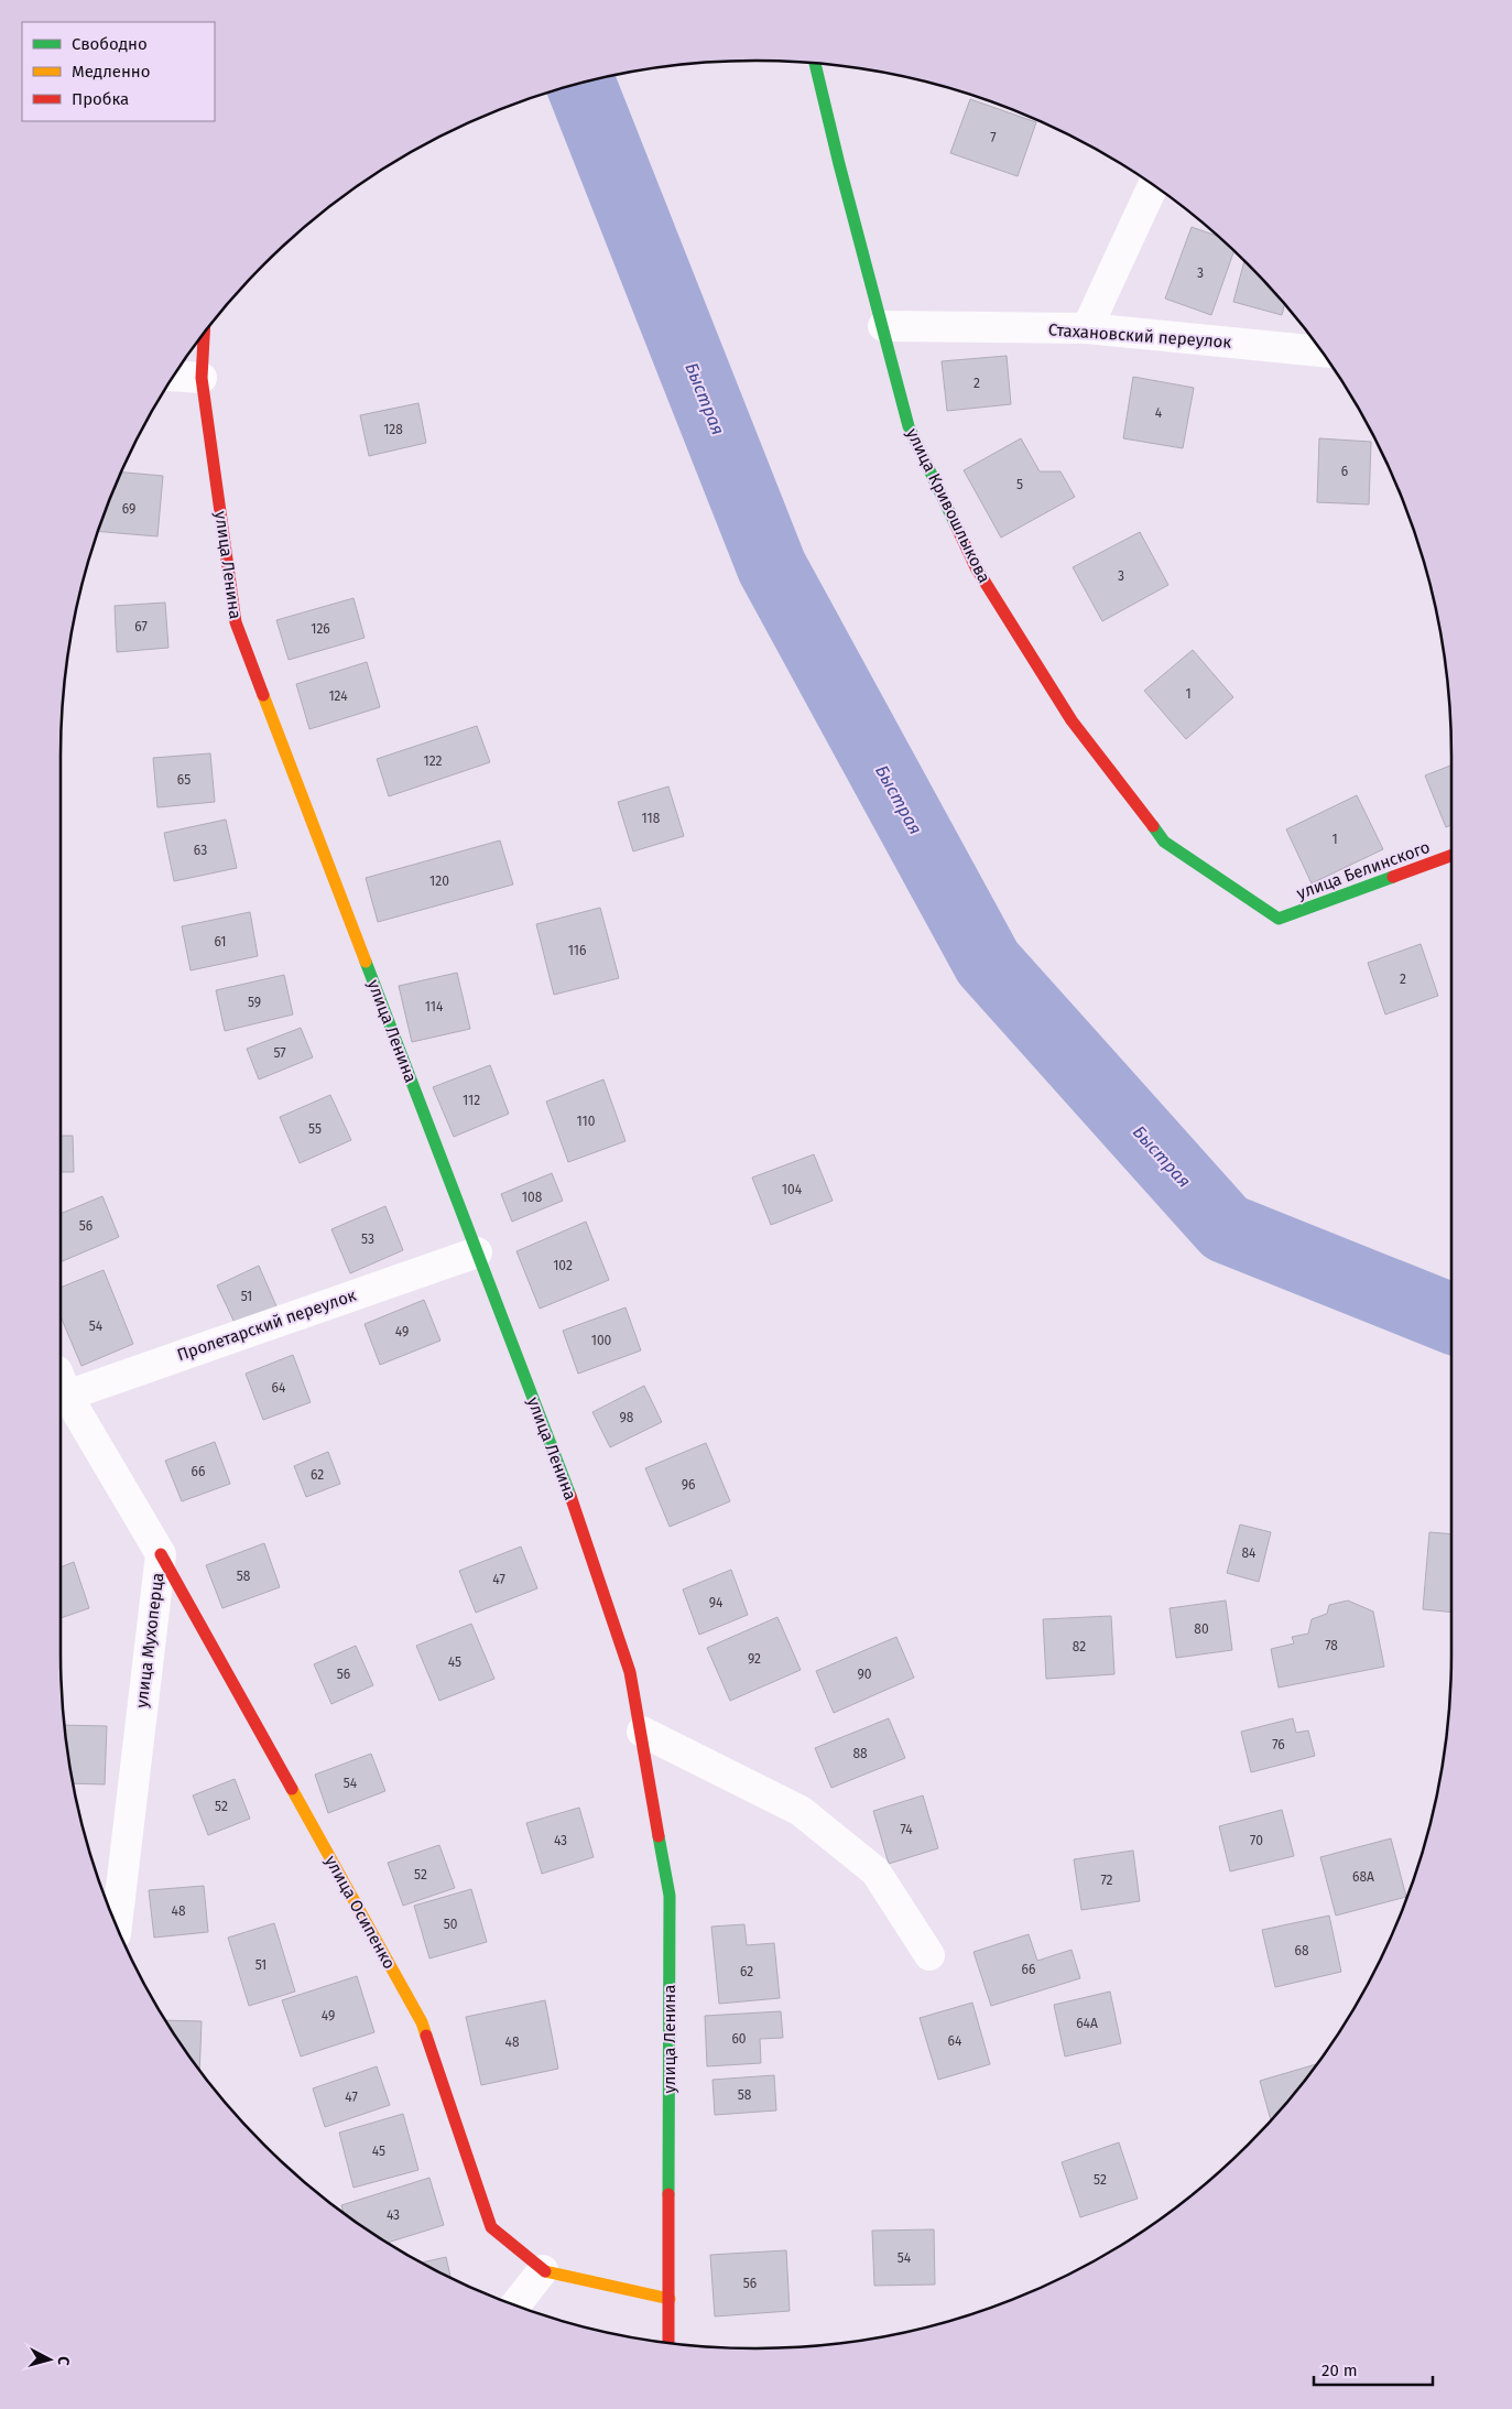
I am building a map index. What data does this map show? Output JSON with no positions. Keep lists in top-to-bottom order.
{
  "streets": {
    "street": [
      "Стахановский переулок",
      "улица Кривошлыкова",
      "улица Ленина",
      "улица Белинского",
      "Пролетарский переулок",
      "улица Мухоперца",
      "улица Осипенко"
    ]
  },
  "crossings": [
    ["Стахановский переулок", "улица Кривошлыкова"],
    ["улица Кривошлыкова", "улица Белинского"],
    ["улица Ленина", "Пролетарский переулок"],
    ["улица Ленина", "улица Осипенко"],
    ["Пролетарский переулок", "улица Мухоперца"],
    ["улица Мухоперца", "улица Осипенко"]
  ],
  "water": ["Быстрая"],
  "house_numbers": [
    "7",
    "3",
    "2",
    "4",
    "128",
    "6",
    "5",
    "69",
    "3",
    "67",
    "126",
    "1",
    "124",
    "122",
    "65",
    "118",
    "1",
    "63",
    "120",
    "61",
    "116",
    "2",
    "59",
    "114",
    "57",
    "112",
    "110",
    "55",
    "104",
    "108",
    "56",
    "53",
    "102",
    "51",
    "54",
    "49",
    "100",
    "64",
    "98",
    "66",
    "62",
    "96",
    "84",
    "58",
    "47",
    "94",
    "80",
    "78",
    "82",
    "92",
    "45",
    "56",
    "90",
    "76",
    "88",
    "54",
    "52",
    "74",
    "43",
    "70",
    "52",
    "68А",
    "72",
    "48",
    "50",
    "68",
    "51",
    "66",
    "62",
    "49",
    "64А",
    "60",
    "64",
    "48",
    "58",
    "47",
    "45",
    "52",
    "43",
    "54",
    "56"
  ],
  "legend": ["Свободно", "Медленно", "Пробка"],
  "scale_bar": "20 m",
  "north": "right"
}
